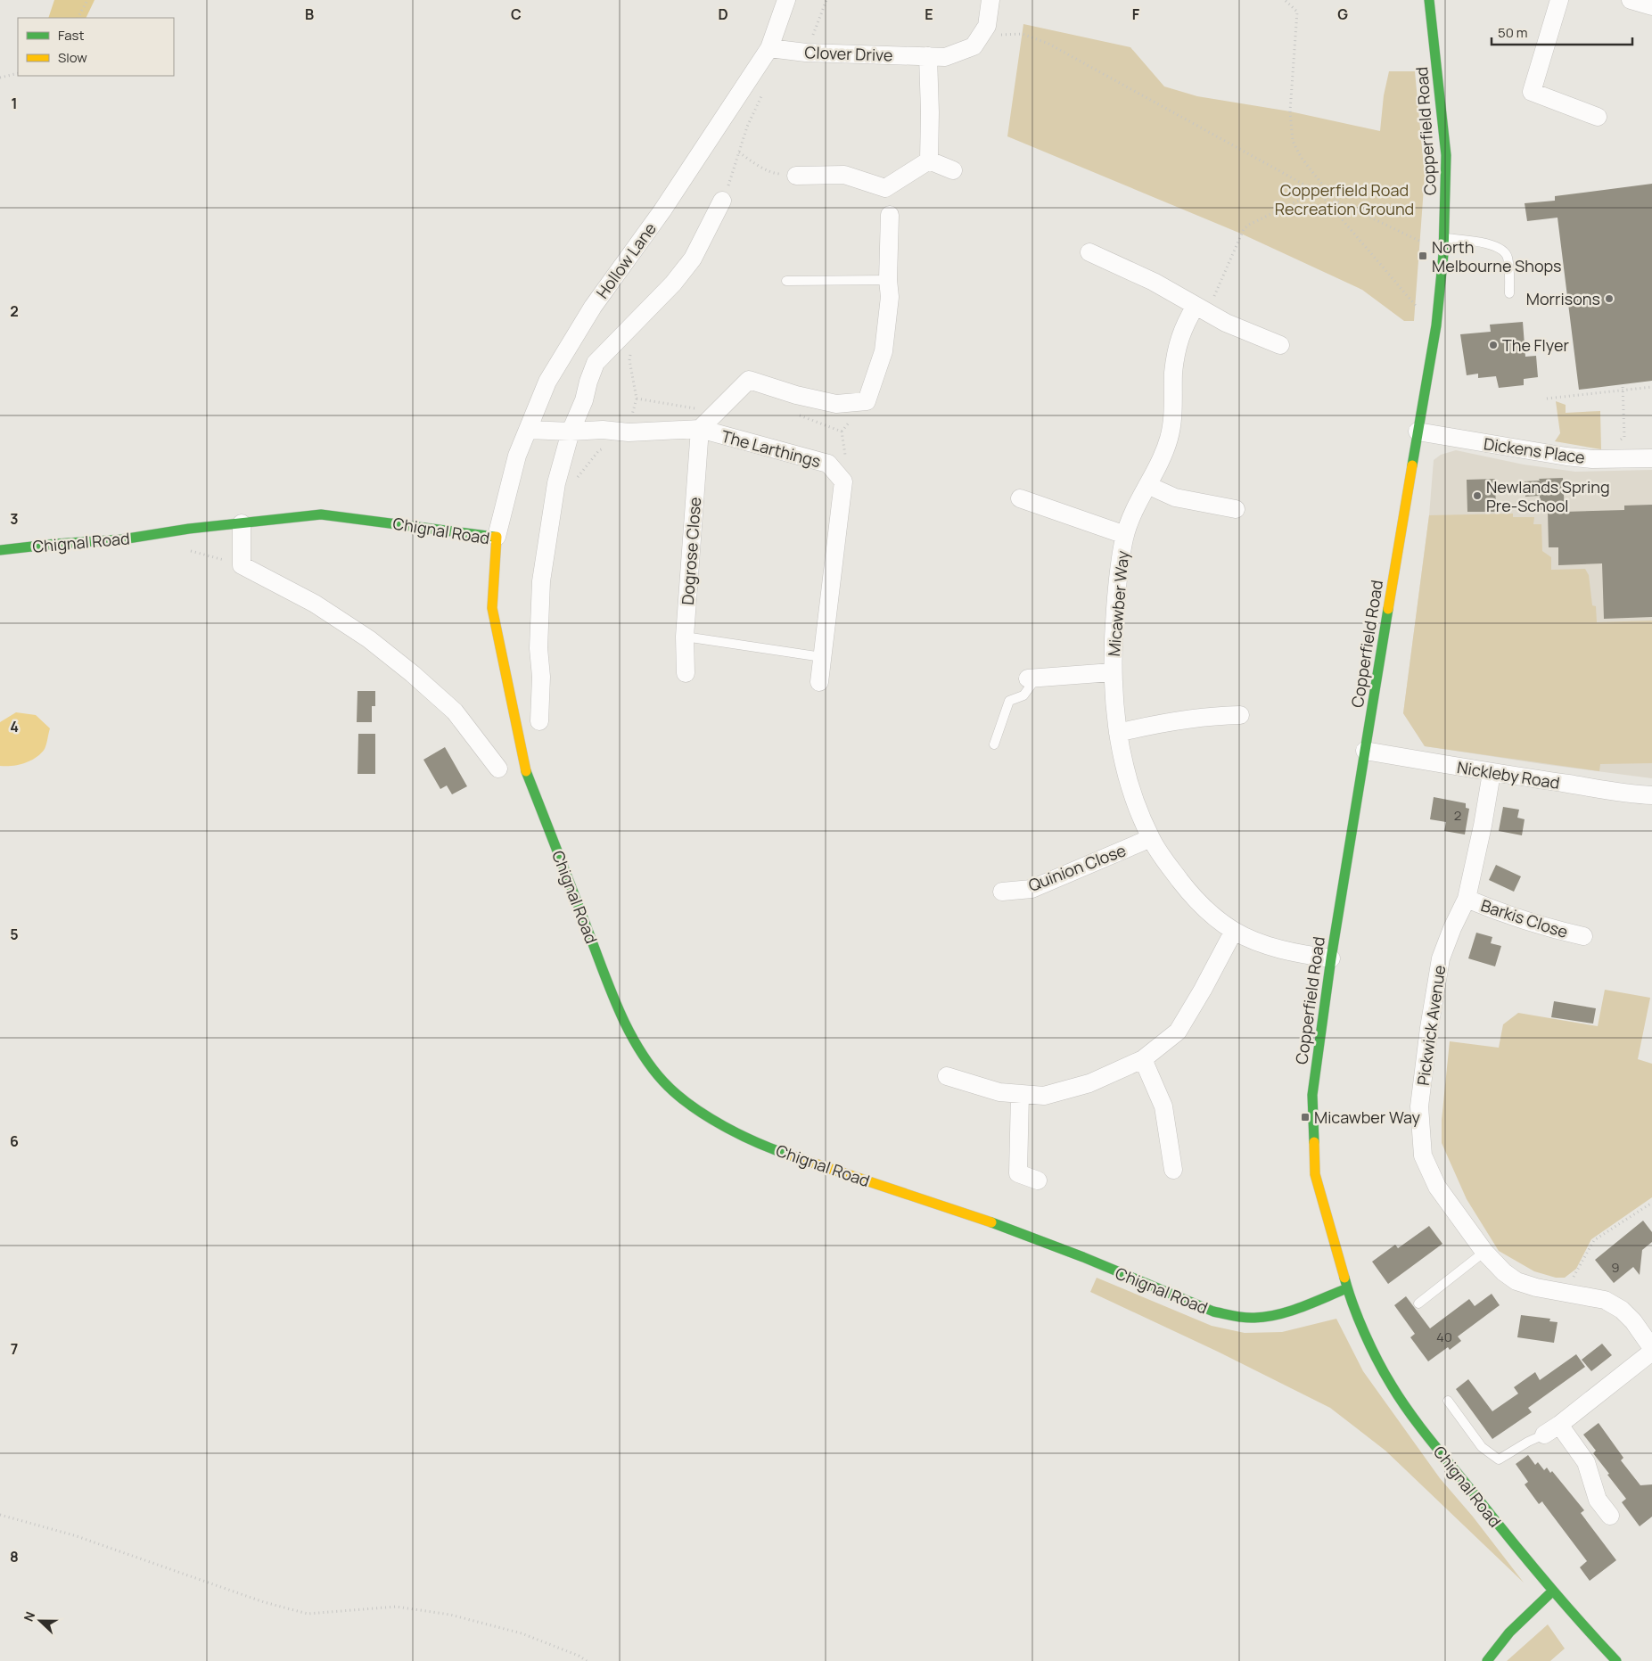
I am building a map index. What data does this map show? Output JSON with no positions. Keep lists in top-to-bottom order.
{
  "streets": {
    "street": [
      "Clover Drive",
      "Copperfield Road",
      "Hollow Lane",
      "The Larthings",
      "Dickens Place",
      "Chignal Road",
      "Dogrose Close",
      "Micawber Way",
      "Nickleby Road",
      "Quinion Close",
      "Barkis Close",
      "Pickwick Avenue"
    ]
  },
  "crossings": [
    ["Clover Drive", "Hollow Lane"],
    ["Copperfield Road", "Dickens Place"],
    ["Copperfield Road", "Chignal Road"],
    ["Copperfield Road", "Micawber Way"],
    ["Copperfield Road", "Nickleby Road"],
    ["Hollow Lane", "The Larthings"],
    ["Hollow Lane", "Chignal Road"],
    ["The Larthings", "Dogrose Close"],
    ["Micawber Way", "Quinion Close"],
    ["Nickleby Road", "Pickwick Avenue"],
    ["Barkis Close", "Pickwick Avenue"]
  ],
  "parks": ["Copperfield Road Recreation Ground"],
  "places": {
    "transit": ["North Melbourne Shops", "Micawber Way"],
    "other": ["Morrisons", "The Flyer", "Newlands Spring Pre-School"]
  },
  "house_numbers": ["2", "9", "40"],
  "legend": ["Fast", "Slow"],
  "scale_bar": "50 m",
  "north": "left",
  "grid": {
    "columns": [
      "B",
      "C",
      "D",
      "E",
      "F",
      "G"
    ],
    "rows": [
      "1",
      "2",
      "3",
      "4",
      "5",
      "6",
      "7",
      "8"
    ]
  }
}
